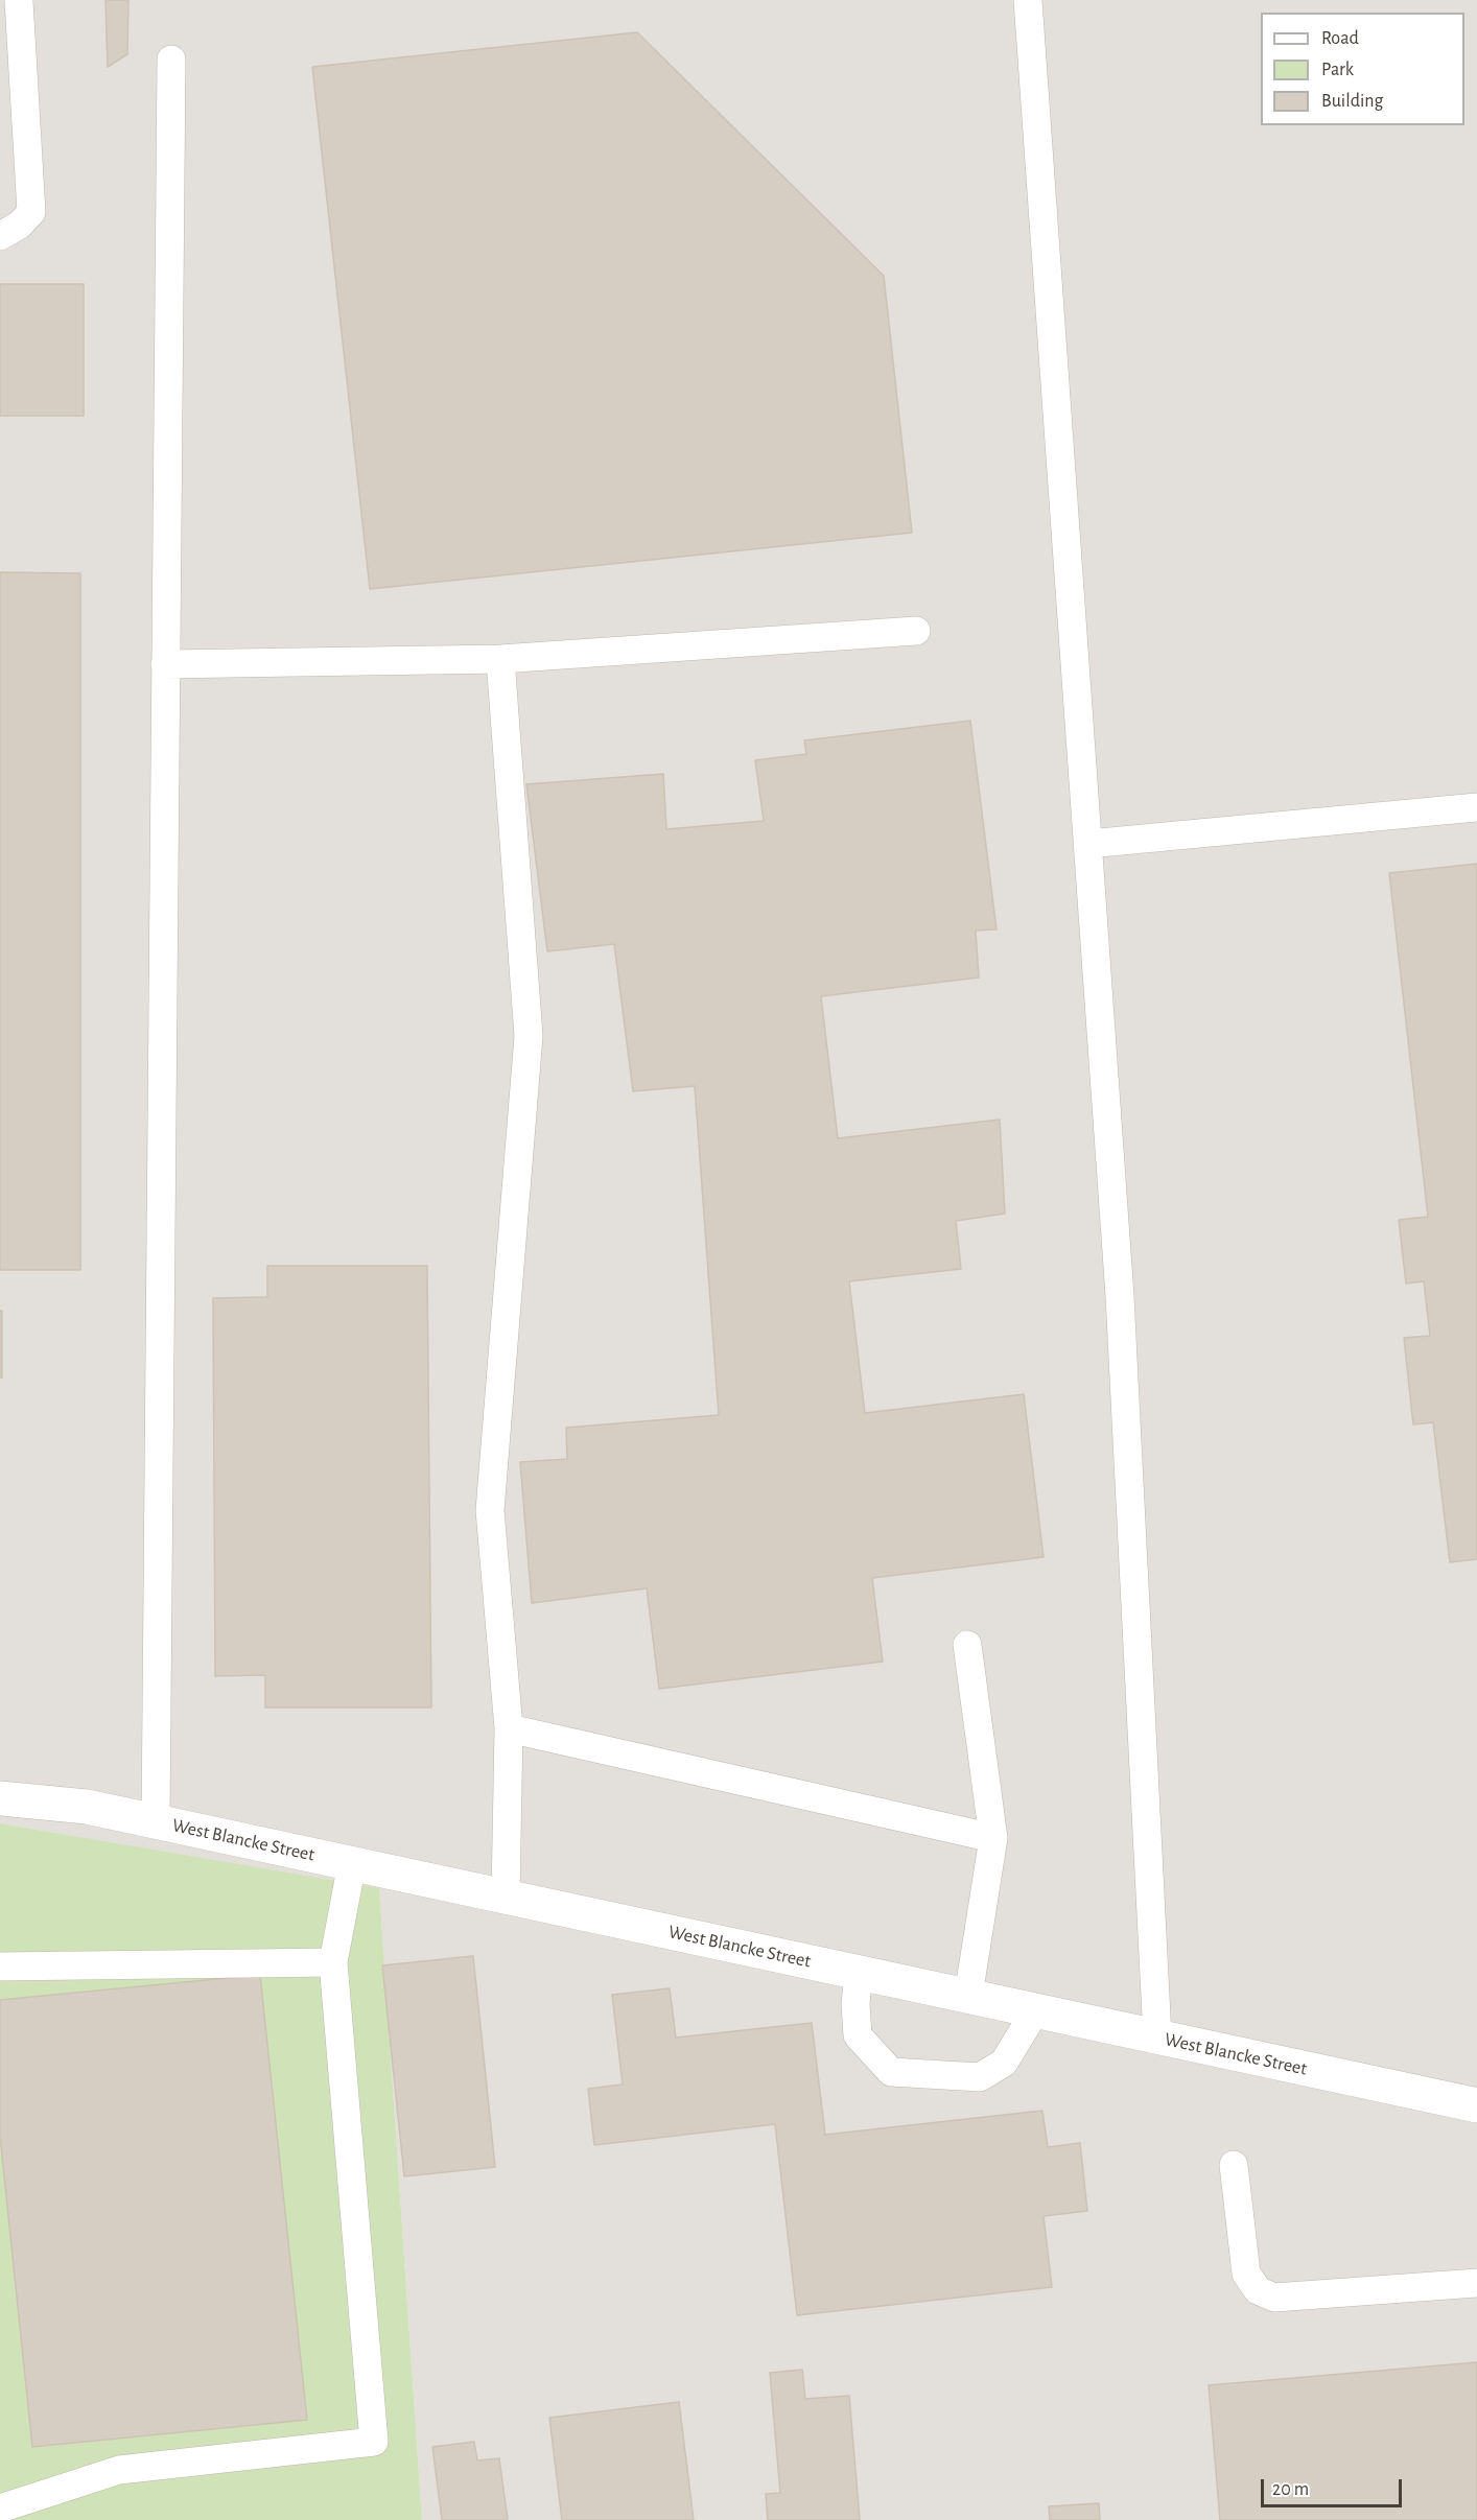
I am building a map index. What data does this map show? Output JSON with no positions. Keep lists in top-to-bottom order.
{
  "streets": {
    "street": ["West Blancke Street"]
  },
  "legend": ["Road", "Park", "Building"],
  "scale_bar": "20 m"
}
